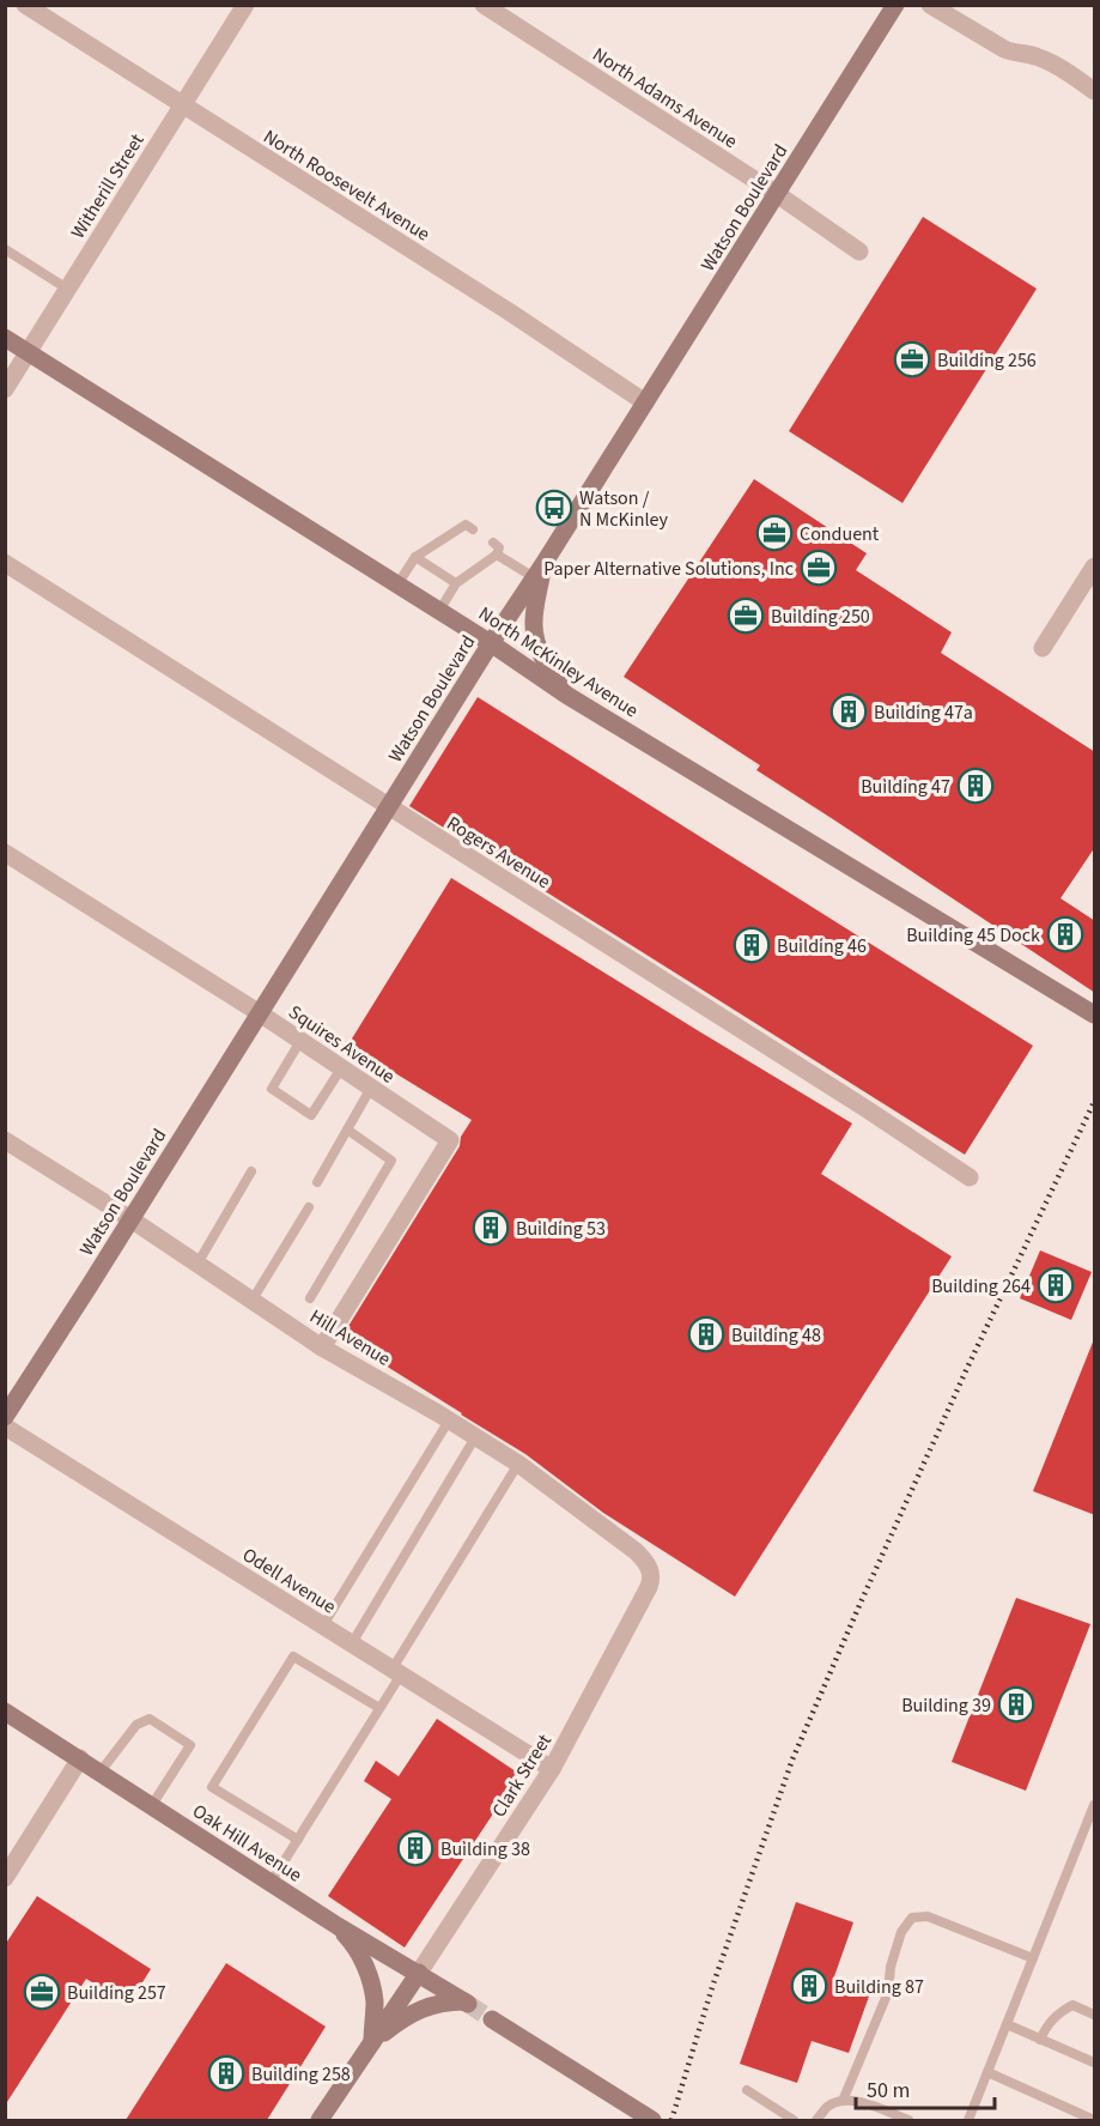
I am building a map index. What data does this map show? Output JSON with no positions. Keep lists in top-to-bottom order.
{
  "streets": {
    "street": [
      "North Adams Avenue",
      "North Roosevelt Avenue",
      "Witherill Street",
      "Watson Boulevard",
      "North McKinley Avenue",
      "Rogers Avenue",
      "Squires Avenue",
      "Hill Avenue",
      "Odell Avenue",
      "Clark Street",
      "Oak Hill Avenue"
    ]
  },
  "crossings": [
    ["North Adams Avenue", "Watson Boulevard"],
    ["North Roosevelt Avenue", "Witherill Street"],
    ["North Roosevelt Avenue", "Watson Boulevard"],
    ["Witherill Street", "North McKinley Avenue"],
    ["Watson Boulevard", "North McKinley Avenue"],
    ["Watson Boulevard", "Rogers Avenue"],
    ["Watson Boulevard", "Squires Avenue"],
    ["Watson Boulevard", "Hill Avenue"],
    ["Squires Avenue", "Hill Avenue"],
    ["Hill Avenue", "Clark Street"],
    ["Odell Avenue", "Clark Street"],
    ["Clark Street", "Oak Hill Avenue"]
  ],
  "places": {
    "office": [
      "Building 256",
      "Conduent",
      "Paper Alternative Solutions, Inc",
      "Building 250",
      "Building 257"
    ],
    "bus stop": ["Watson / N McKinley"],
    "building": [
      "Building 47a",
      "Building 47",
      "Building 45 Dock",
      "Building 46",
      "Building 53",
      "Building 264",
      "Building 48",
      "Building 39",
      "Building 38",
      "Building 87",
      "Building 258"
    ]
  },
  "scale_bar": "50 m"
}
